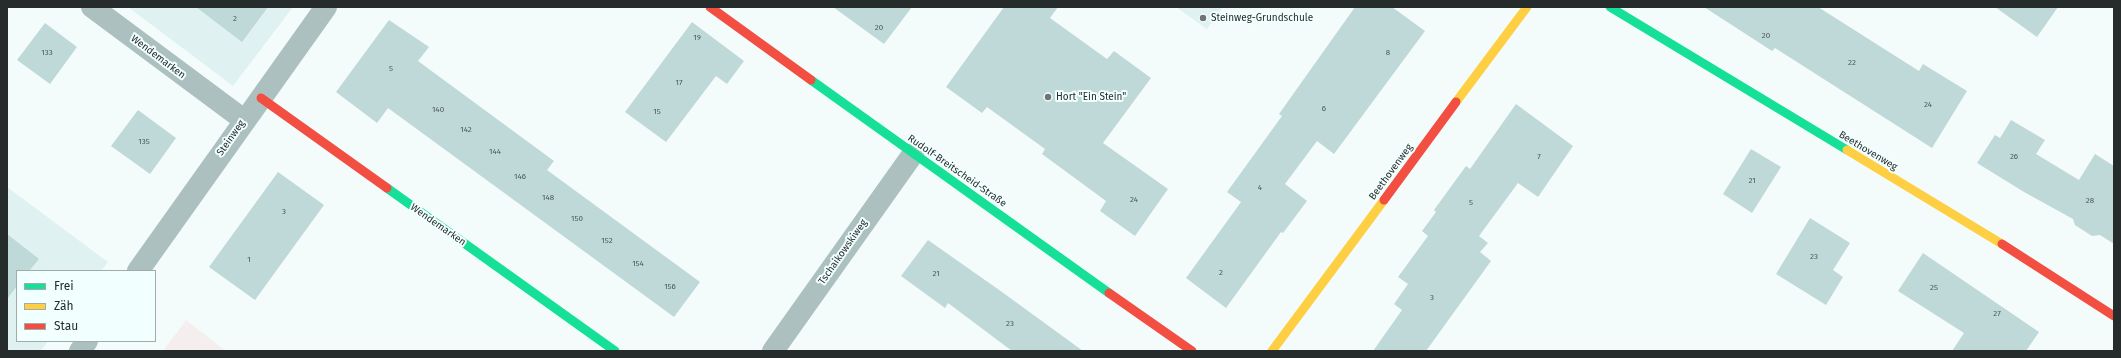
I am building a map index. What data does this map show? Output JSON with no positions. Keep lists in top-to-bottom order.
{
  "streets": {
    "street": [
      "Wendemarken",
      "Steinweg",
      "Beethovenweg",
      "Rudolf-Breitscheid-Straße",
      "Tschaikowskiweg"
    ]
  },
  "crossings": [
    ["Wendemarken", "Steinweg"],
    ["Rudolf-Breitscheid-Straße", "Tschaikowskiweg"]
  ],
  "places": ["Steinweg-Grundschule", "Hort \"Ein Stein\""],
  "house_numbers": [
    "2",
    "20",
    "20",
    "19",
    "133",
    "8",
    "22",
    "5",
    "17",
    "24",
    "6",
    "140",
    "15",
    "142",
    "135",
    "144",
    "7",
    "26",
    "146",
    "21",
    "4",
    "148",
    "24",
    "28",
    "5",
    "3",
    "150",
    "152",
    "23",
    "1",
    "154",
    "2",
    "21",
    "156",
    "25",
    "3",
    "27",
    "23"
  ],
  "legend": ["Frei", "Zäh", "Stau"]
}
